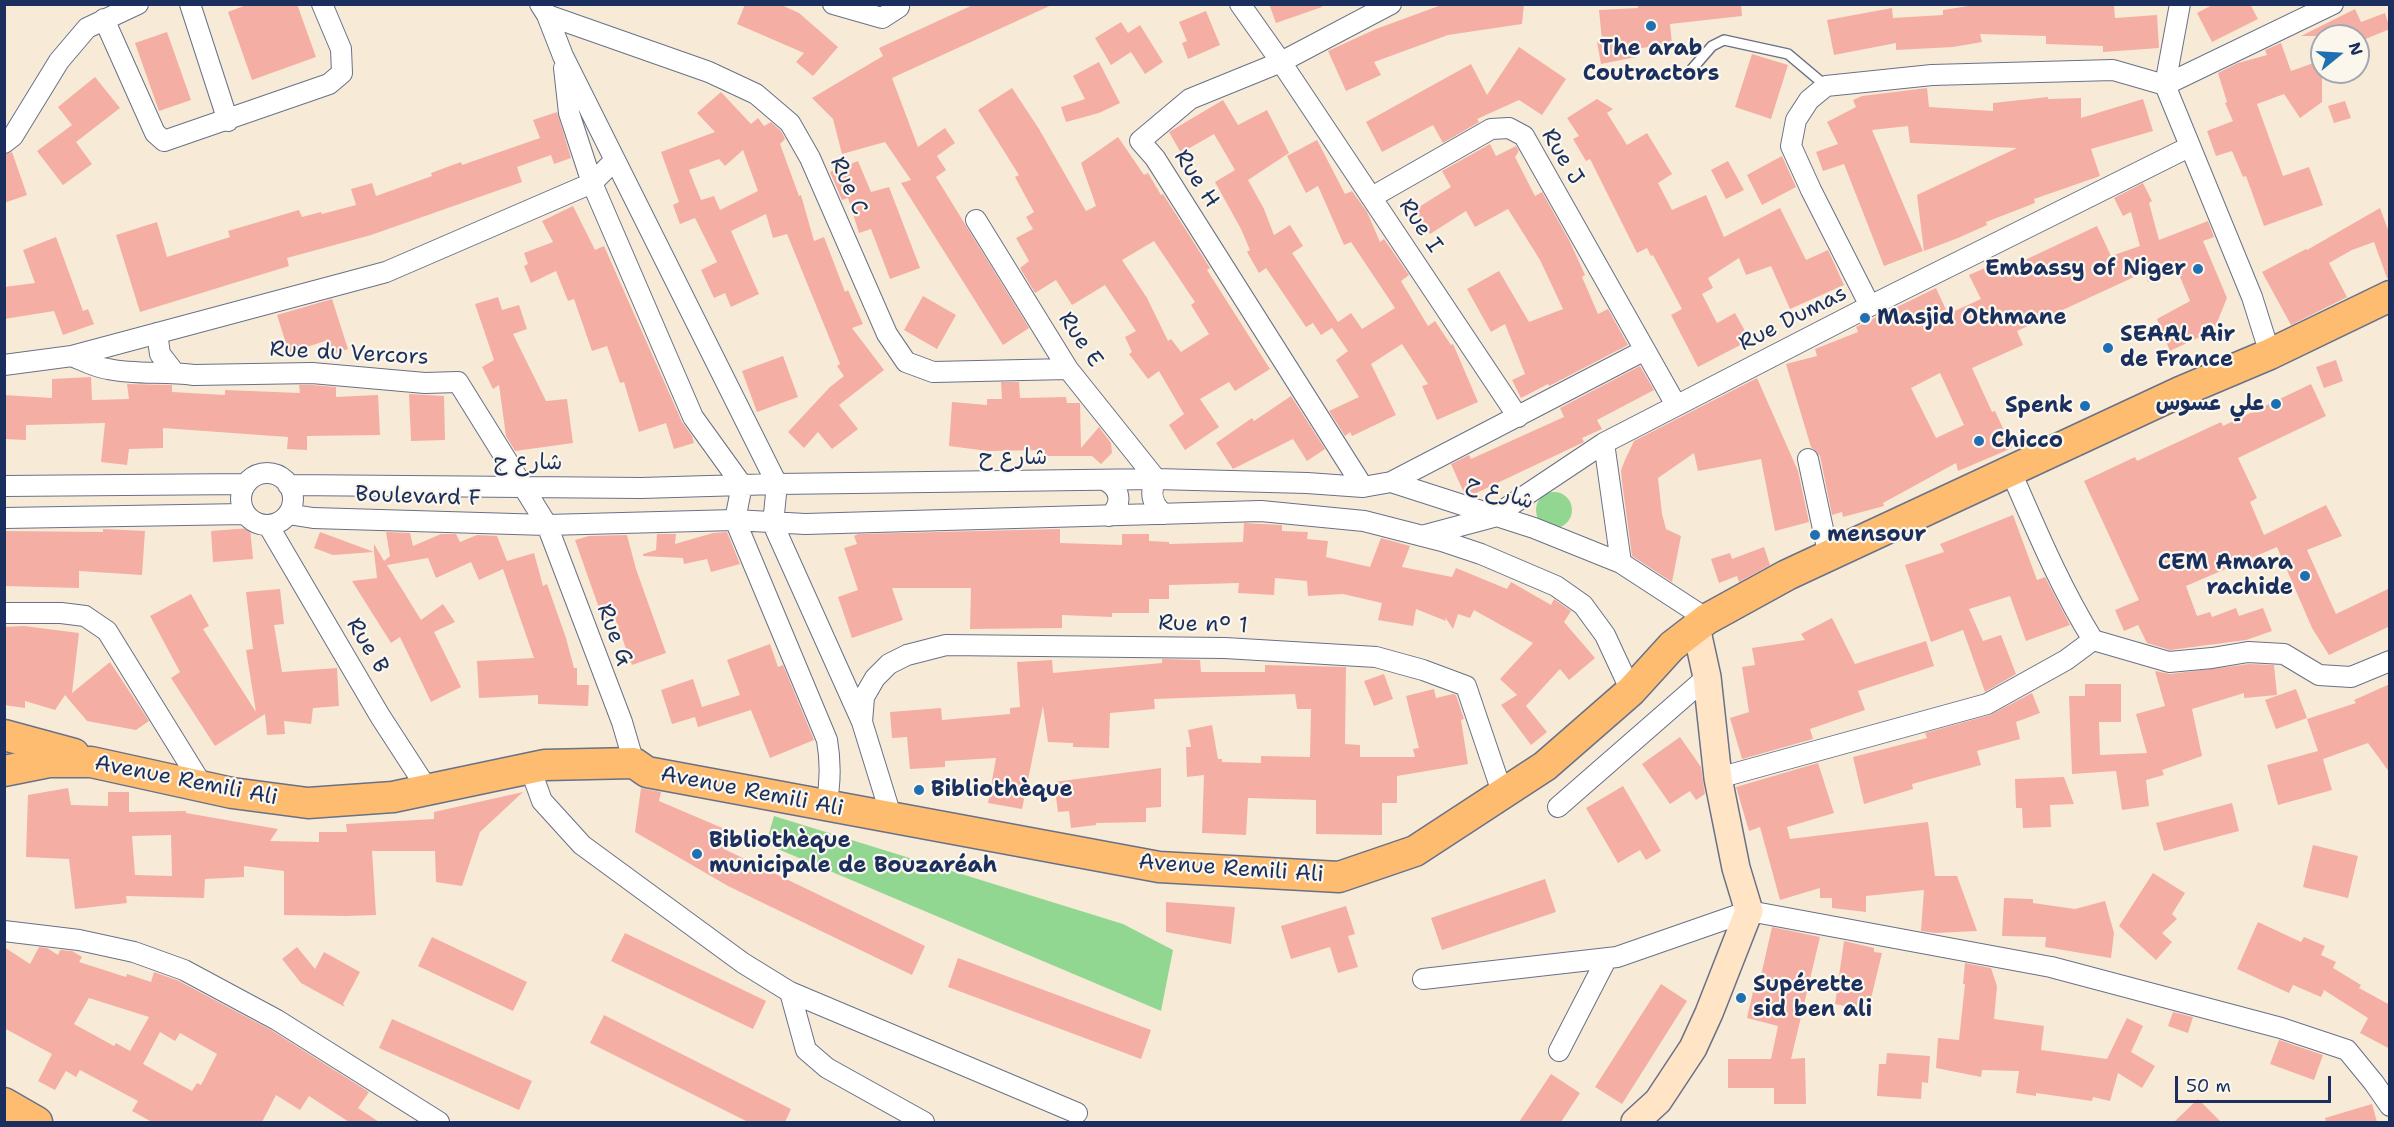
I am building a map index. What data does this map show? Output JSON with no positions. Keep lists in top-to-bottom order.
{
  "streets": {
    "main road": ["Avenue Remili Ali"],
    "street": [
      "Rue J",
      "Rue H",
      "Rue C",
      "Rue I",
      "Rue Dumas",
      "Rue E",
      "Rue du Vercors",
      "شارع ح",
      "Boulevard F",
      "Rue n° 1",
      "Rue G",
      "Rue B"
    ]
  },
  "crossings": [
    ["Rue J", "Rue I"],
    ["Rue J", "Rue Dumas"],
    ["Rue H", "Rue I"],
    ["Rue H", "شارع ح"],
    ["Rue C", "Rue E"],
    ["Rue Dumas", "شارع ح"],
    ["Rue Dumas", "Boulevard F"],
    ["Rue E", "شارع ح"],
    ["Rue du Vercors", "شارع ح"],
    ["Rue du Vercors", "Boulevard F"],
    ["Rue du Vercors", "Rue G"],
    ["شارع ح", "Boulevard F"],
    ["شارع ح", "Rue B"],
    ["شارع ح", "Avenue Remili Ali"],
    ["Boulevard F", "Rue G"],
    ["Boulevard F", "Rue B"],
    ["Boulevard F", "Avenue Remili Ali"],
    ["Rue n° 1", "Avenue Remili Ali"],
    ["Rue G", "Avenue Remili Ali"],
    ["Rue B", "Avenue Remili Ali"]
  ],
  "places": [
    "The arab Coutractors",
    "Embassy of Niger",
    "Masjid Othmane",
    "SEAAL Air de France",
    "علي عسوس",
    "Spenk",
    "Chicco",
    "mensour",
    "CEM Amara rachide",
    "Bibliothèque",
    "Bibliothèque municipale de Bouzaréah",
    "Supérette sid ben ali"
  ],
  "scale_bar": "50 m",
  "north": "right"
}
